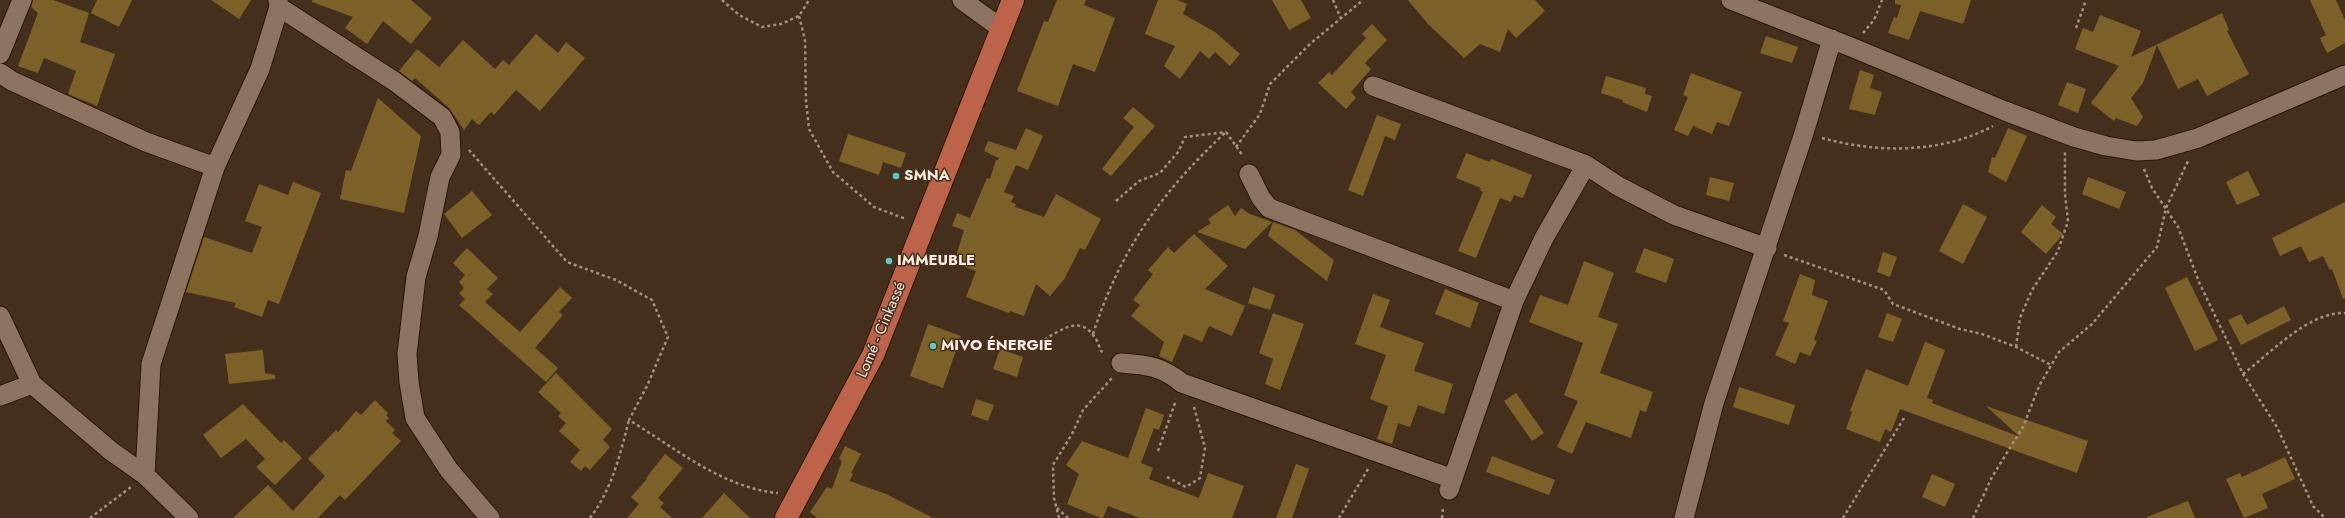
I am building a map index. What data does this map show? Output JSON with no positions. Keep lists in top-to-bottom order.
{
  "streets": {
    "highway": ["Lomé - Cinkassé"]
  },
  "places": ["SMNA", "IMMEUBLE", "MIVO ÉNERGIE"]
}
